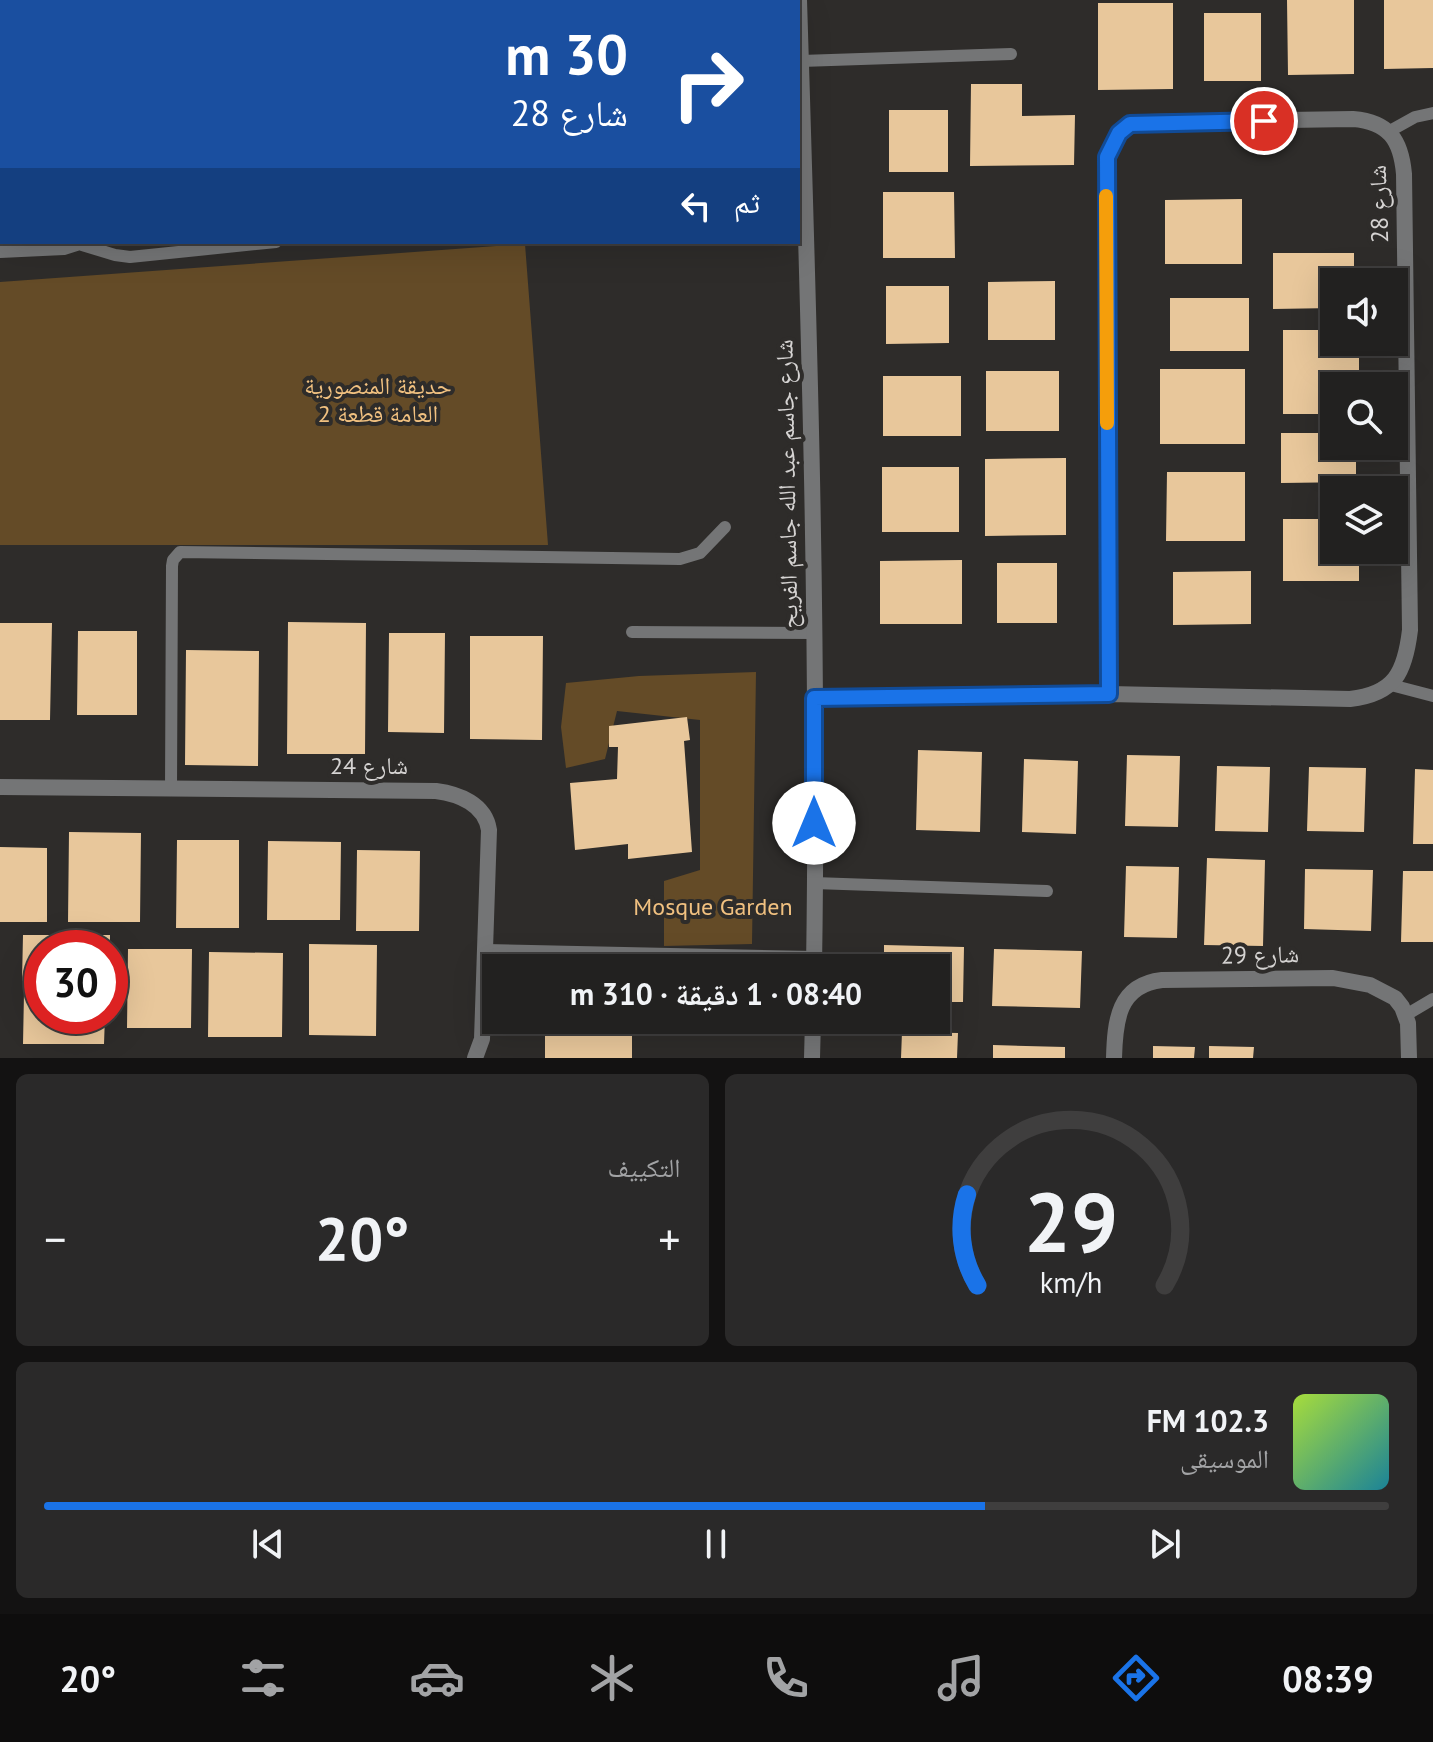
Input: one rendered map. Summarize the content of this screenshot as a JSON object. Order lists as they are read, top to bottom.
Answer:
{
  "streets": {
    "street": [
      "شارع 28",
      "شارع جاسم عبد الله جاسم الفريح",
      "شارع 24",
      "شارع 29"
    ]
  },
  "parks": ["حديقة المنصورية العامة قطعة 2", "Mosque Garden"],
  "page": {
    "turn": ["30 m", "شارع 28"],
    "then": "ثم",
    "limit": "30",
    "trip": "08:40 · 1 دقيقة · 310 m",
    "tile": "التكييف",
    "heat": ["−", "20°", "+"],
    "song": ["102.3 FM", "الموسيقى"],
    "tabs": ["08:39", "20°"],
    "gauge": ["29", "km/h"]
  }
}
